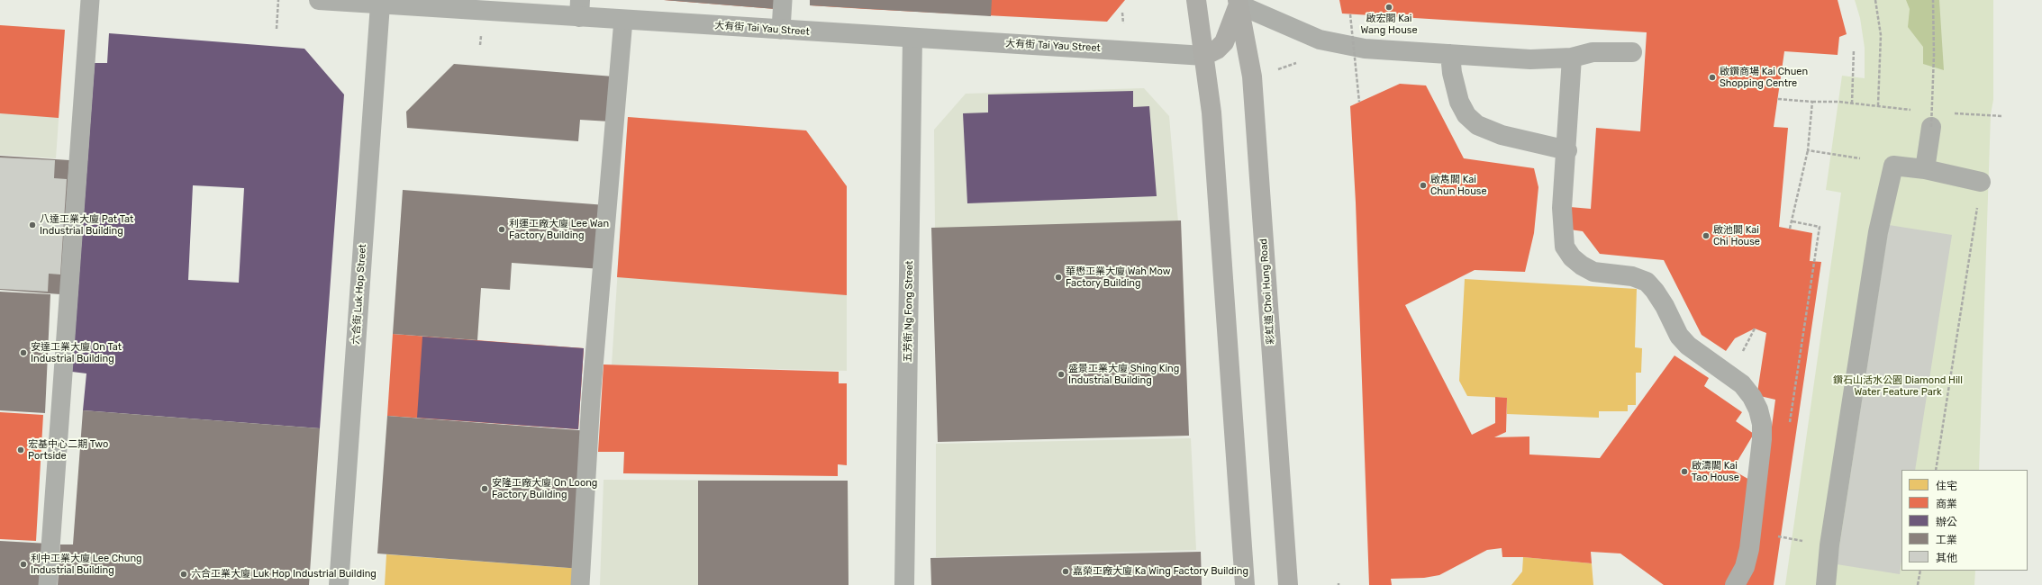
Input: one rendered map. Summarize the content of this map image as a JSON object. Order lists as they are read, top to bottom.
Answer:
{
  "streets": {
    "main road": ["彩虹道 Choi Hung Road"],
    "street": ["大有街 Tai Yau Street", "六合街 Luk Hop Street", "五芳街 Ng Fong Street"]
  },
  "crossings": [
    ["大有街 Tai Yau Street", "六合街 Luk Hop Street"],
    ["大有街 Tai Yau Street", "五芳街 Ng Fong Street"]
  ],
  "parks": ["鑽石山活水公園 Diamond Hill Water Feature Park"],
  "places": [
    "啟宏閣 Kai Wang House",
    "啟鑽商場 Kai Chuen Shopping Centre",
    "啟雋閣 Kai Chun House",
    "八達工業大廈 Pat Tat Industrial Building",
    "利運工廠大廈 Lee Wan Factory Building",
    "啟池閣 Kai Chi House",
    "華懋工業大廈 Wah Mow Factory Building",
    "安達工業大廈 On Tat Industrial Building",
    "盛景工業大廈 Shing King Industrial Building",
    "宏基中心二期 Two Portside",
    "啟濤閣 Kai Tao House",
    "安隆工廠大廈 On Loong Factory Building",
    "利中工業大廈 Lee Chung Industrial Building",
    "嘉榮工廠大廈 Ka Wing Factory Building",
    "六合工業大廈 Luk Hop Industrial Building"
  ],
  "legend": [
    "住宅",
    "商業",
    "辦公",
    "工業",
    "其他"
  ]
}
